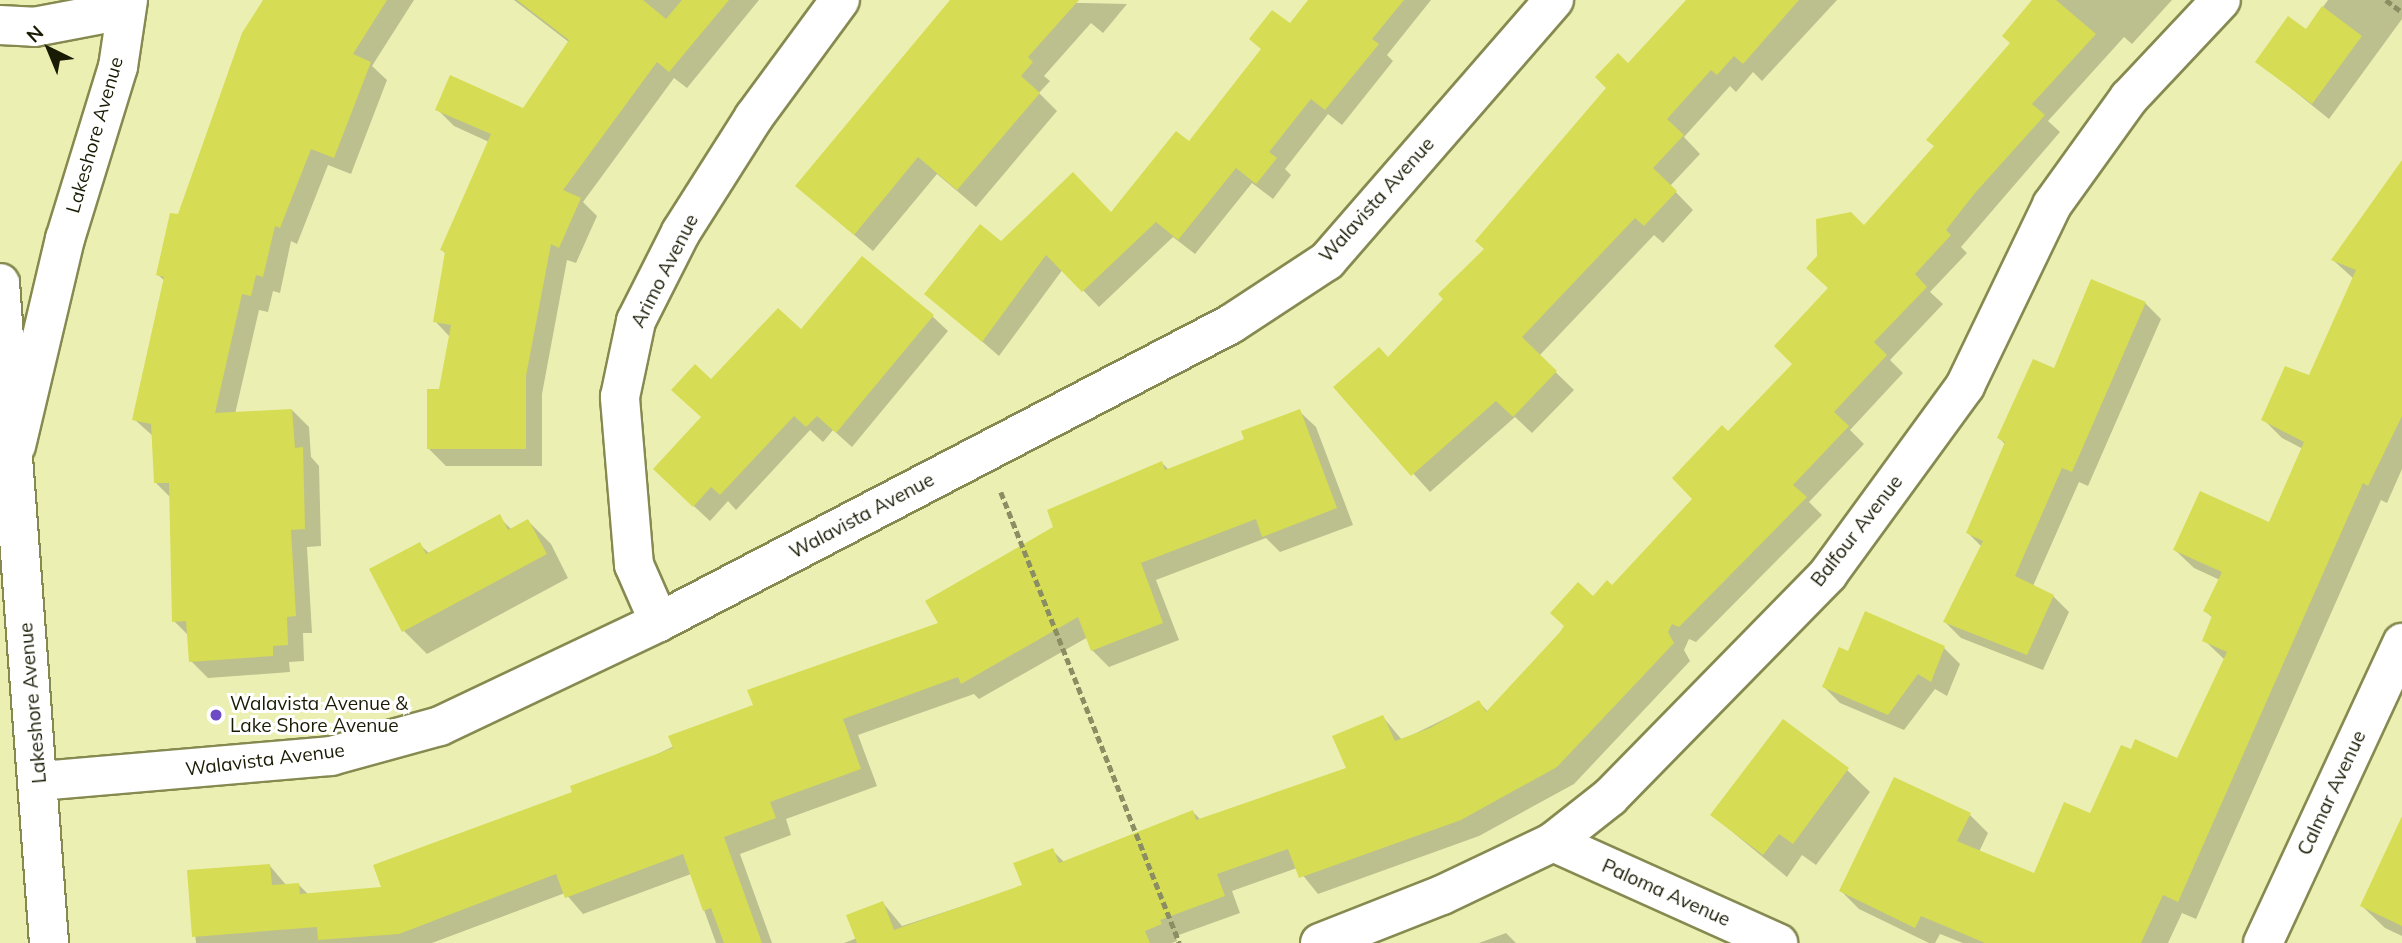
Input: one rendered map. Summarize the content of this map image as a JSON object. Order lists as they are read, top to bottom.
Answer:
{
  "streets": {
    "street": [
      "Lakeshore Avenue",
      "Walavista Avenue",
      "Arimo Avenue",
      "Balfour Avenue",
      "Calmar Avenue",
      "Paloma Avenue"
    ]
  },
  "crossings": [
    ["Lakeshore Avenue", "Walavista Avenue"],
    ["Walavista Avenue", "Arimo Avenue"],
    ["Balfour Avenue", "Paloma Avenue"]
  ],
  "places": ["Walavista Avenue & Lake Shore Avenue"],
  "north": "top left"
}
